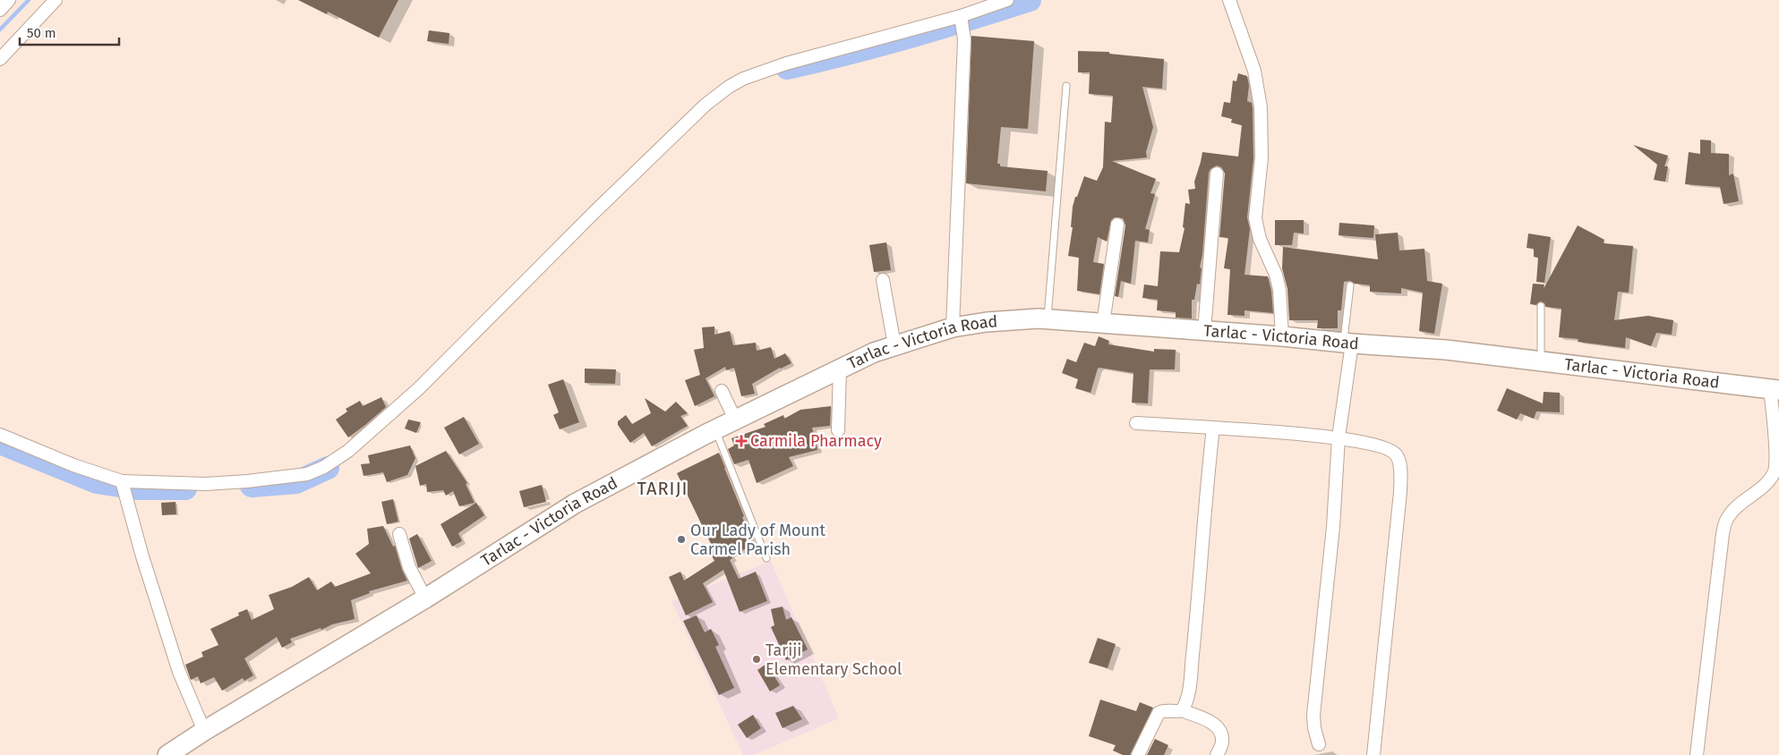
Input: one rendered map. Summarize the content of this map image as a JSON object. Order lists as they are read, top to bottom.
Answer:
{
  "streets": {
    "main road": ["Tarlac - Victoria Road"]
  },
  "districts": ["TARIJI"],
  "places": {
    "health": ["Carmila Pharmacy"],
    "other": ["Our Lady of Mount Carmel Parish", "Tariji Elementary School"]
  },
  "scale_bar": "50 m"
}
